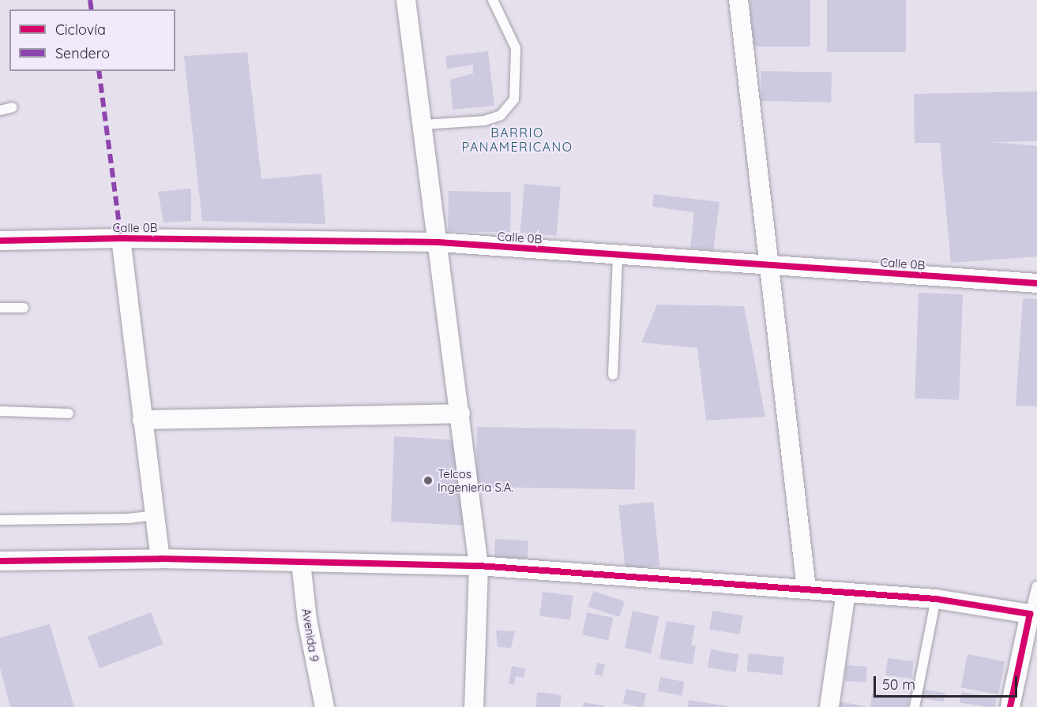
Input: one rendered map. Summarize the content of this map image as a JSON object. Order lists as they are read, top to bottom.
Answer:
{
  "streets": {
    "street": ["Calle 0B", "Avenida 9"]
  },
  "districts": ["BARRIO PANAMERICANO"],
  "places": ["Telcos Ingenieria S.A."],
  "legend": ["Ciclovía", "Sendero"],
  "scale_bar": "50 m"
}
